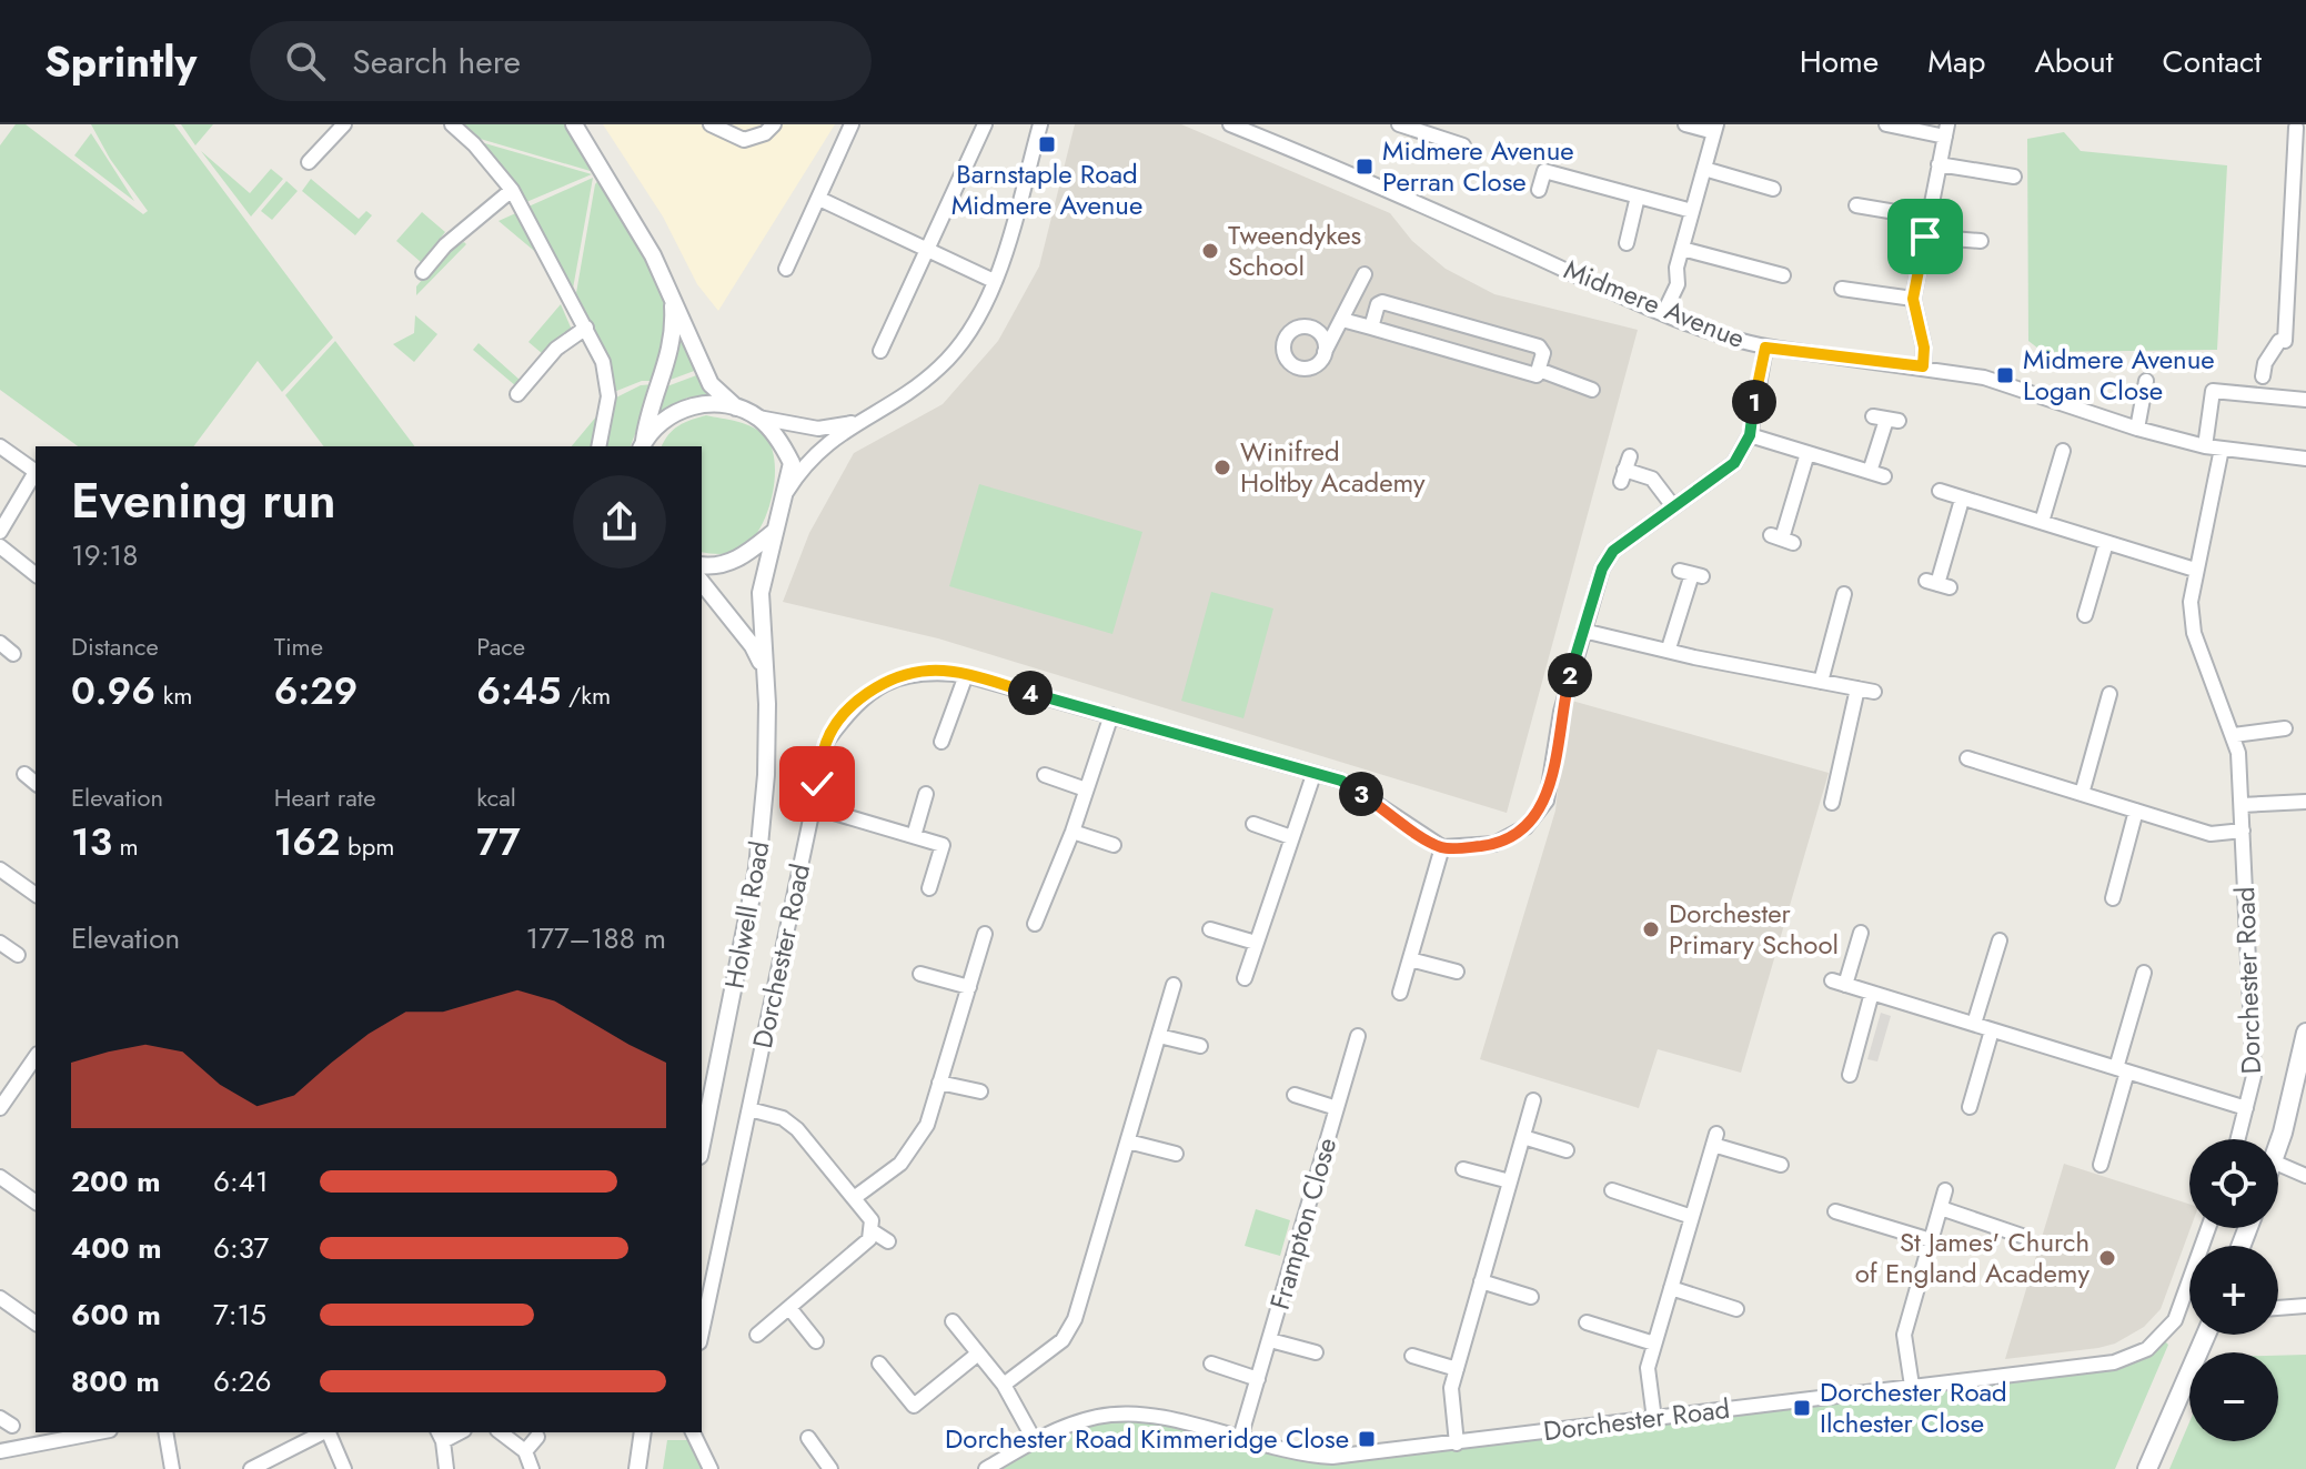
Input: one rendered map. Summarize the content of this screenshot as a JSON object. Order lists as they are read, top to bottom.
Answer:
{
  "streets": {
    "street": [
      "Midmere Avenue",
      "Holwell Road",
      "Dorchester Road",
      "Frampton Close"
    ]
  },
  "crossings": [
    ["Midmere Avenue", "Dorchester Road"],
    ["Dorchester Road", "Frampton Close"]
  ],
  "places": {
    "transit": [
      "Barnstaple Road Midmere Avenue",
      "Midmere Avenue Perran Close",
      "Midmere Avenue Logan Close",
      "Dorchester Road Ilchester Close",
      "Dorchester Road Kimmeridge Close"
    ],
    "other": [
      "Tweendykes School",
      "Winifred Holtby Academy",
      "Dorchester Primary School",
      "St James' Church of England Academy"
    ]
  },
  "page": {
    "header": "Sprintly",
    "search": "Search here",
    "nav": [
      "Home",
      "Map",
      "About",
      "Contact"
    ],
    "pins": [
      "1",
      "2",
      "4",
      "3"
    ],
    "heading": ["Evening run", "19:18"],
    "stats": [
      ["Distance", "0.96 km"],
      ["Time", "6:29"],
      ["Pace", "6:45 /km"],
      ["Elevation", "13 m"],
      ["Heart rate", "162 bpm"],
      ["kcal", "77"]
    ],
    "chart": ["Elevation", "177–188 m"],
    "map_buttons": ["+", "−"],
    "list": [
      {
        "name": "200 m",
        "note": "6:41"
      },
      {
        "name": "400 m",
        "note": "6:37"
      },
      {
        "name": "600 m",
        "note": "7:15"
      },
      {
        "name": "800 m",
        "note": "6:26"
      }
    ]
  }
}
